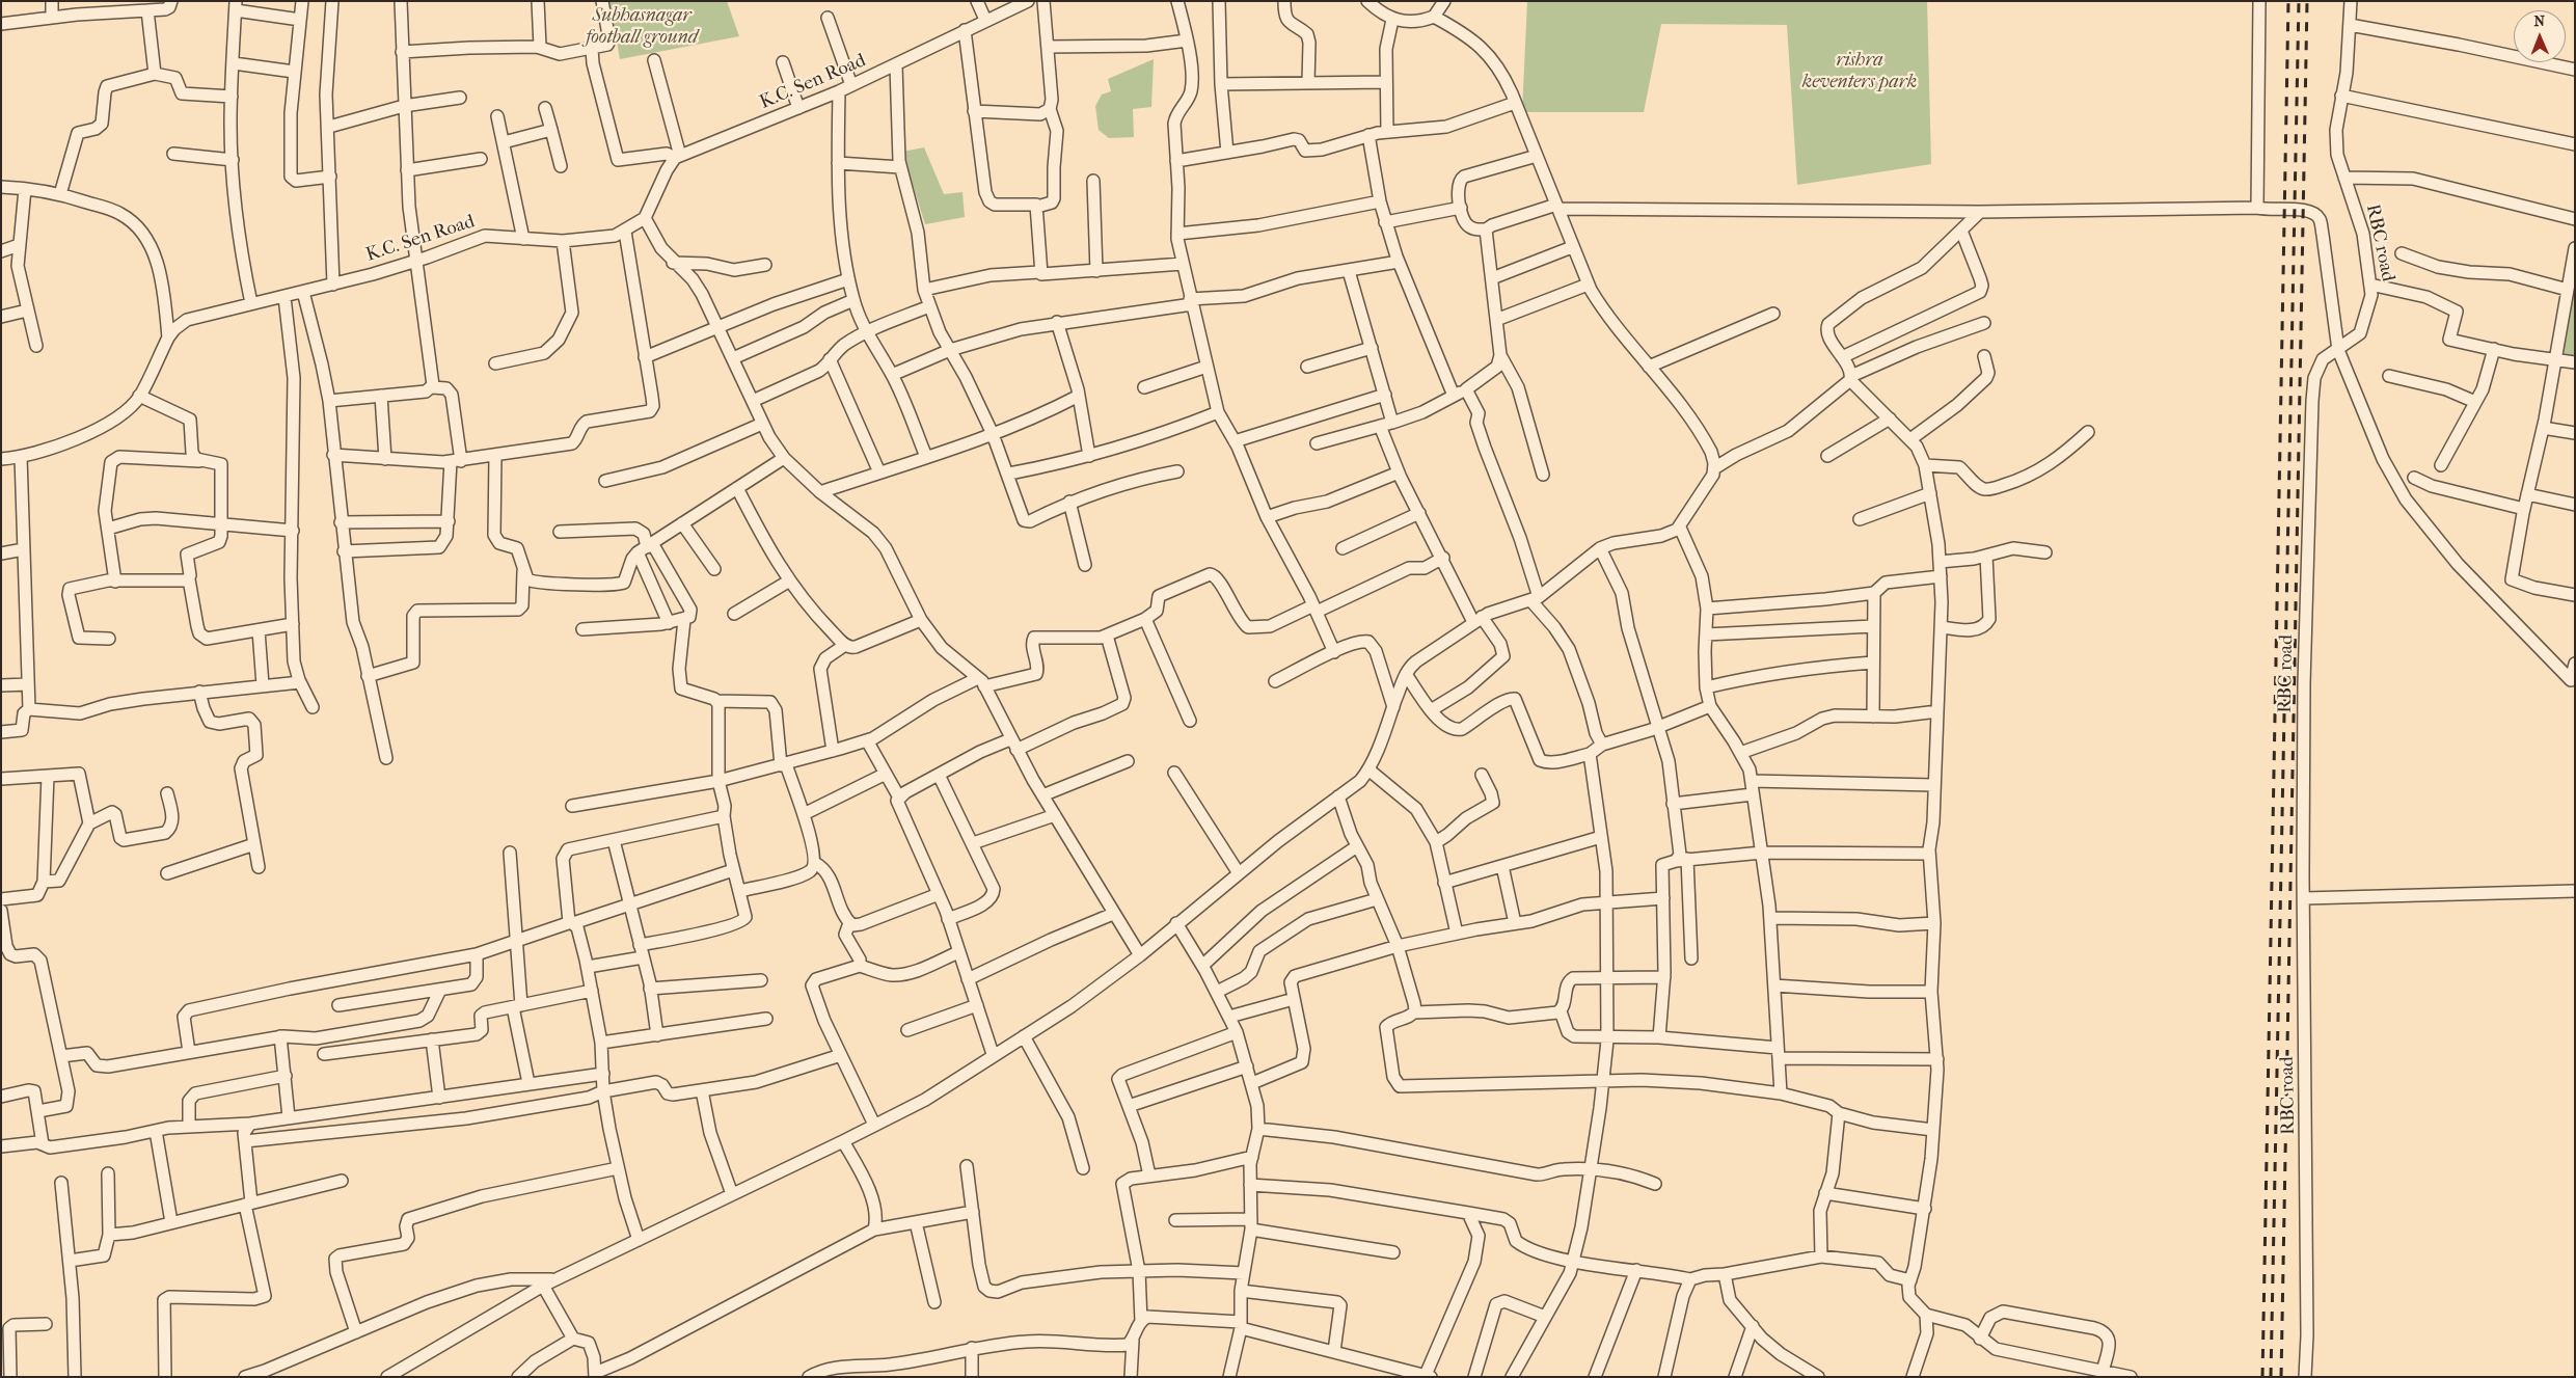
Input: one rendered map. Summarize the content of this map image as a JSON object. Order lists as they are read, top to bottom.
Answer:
{
  "streets": {
    "street": ["K.C. Sen Road", "RBC road"]
  },
  "parks": ["Subhasnagar football ground", "rishra keventers park"],
  "north": "top"
}
